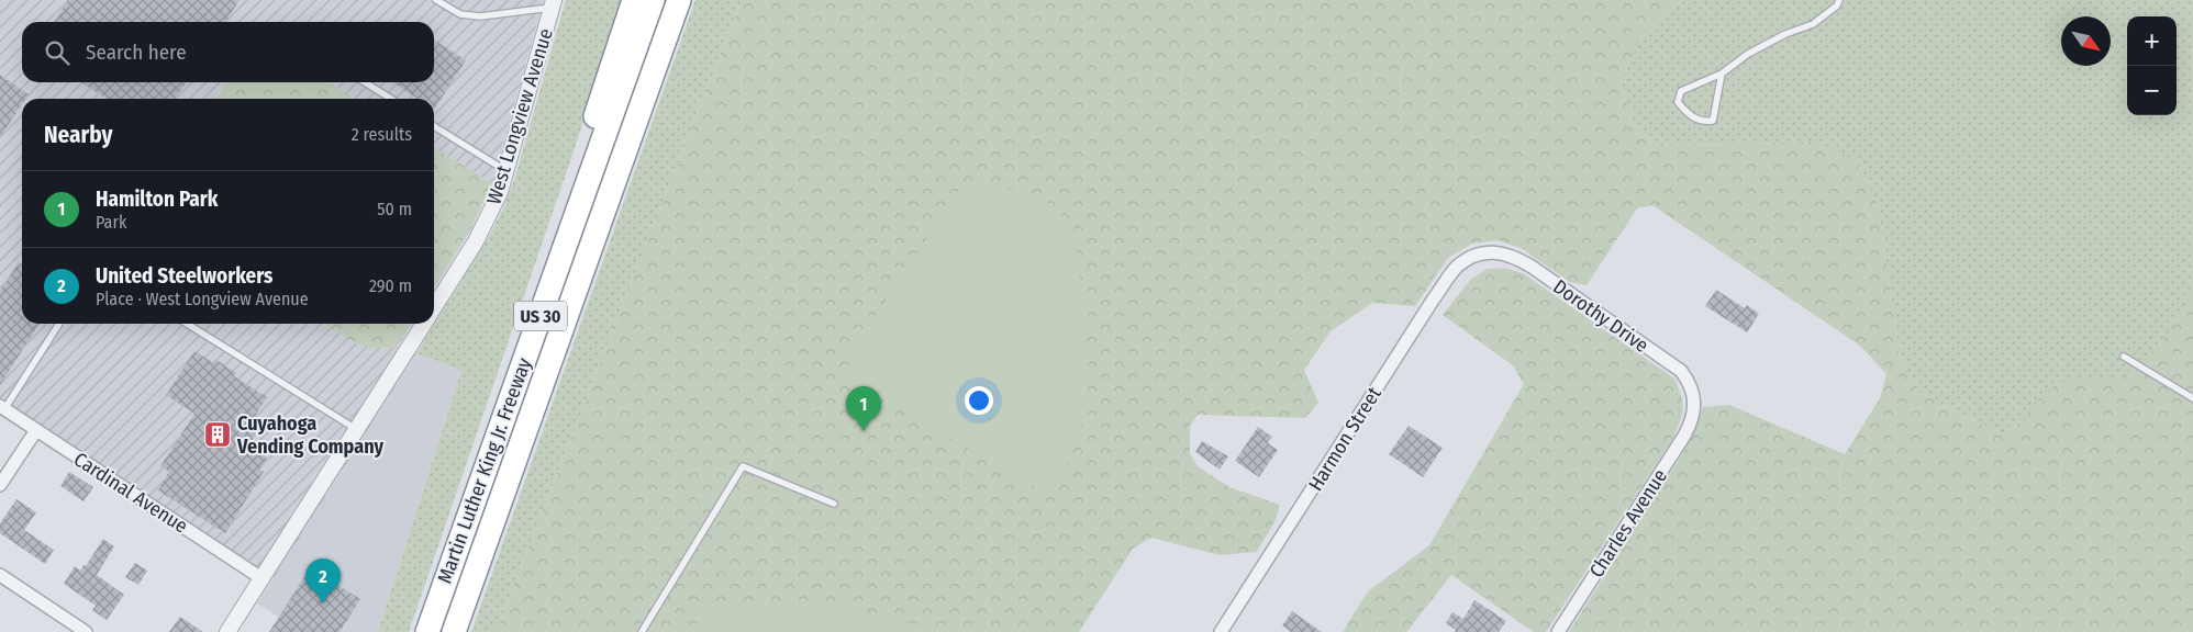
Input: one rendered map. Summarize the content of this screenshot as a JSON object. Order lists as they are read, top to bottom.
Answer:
{
  "streets": {
    "highway": ["US 30", "Martin Luther King Jr. Freeway"],
    "street": [
      "West Longview Avenue",
      "Dorothy Drive",
      "Harmon Street",
      "Cardinal Avenue",
      "Charles Avenue"
    ]
  },
  "crossings": [
    ["West Longview Avenue", "Cardinal Avenue"],
    ["Dorothy Drive", "Harmon Street"],
    ["Dorothy Drive", "Charles Avenue"]
  ],
  "places": {
    "building": ["Cuyahoga Vending Company"]
  },
  "north": "bottom right",
  "page": {
    "map_buttons": ["+", "−"],
    "search": "Search here",
    "heading": ["Nearby", "2 results"],
    "list": [
      {
        "mark": "1",
        "name": "Hamilton Park",
        "note": "Park",
        "value": "50 m"
      },
      {
        "mark": "2",
        "name": "United Steelworkers",
        "note": "Place · West Longview Avenue",
        "value": "290 m"
      }
    ],
    "pins": ["1", "2"]
  }
}
